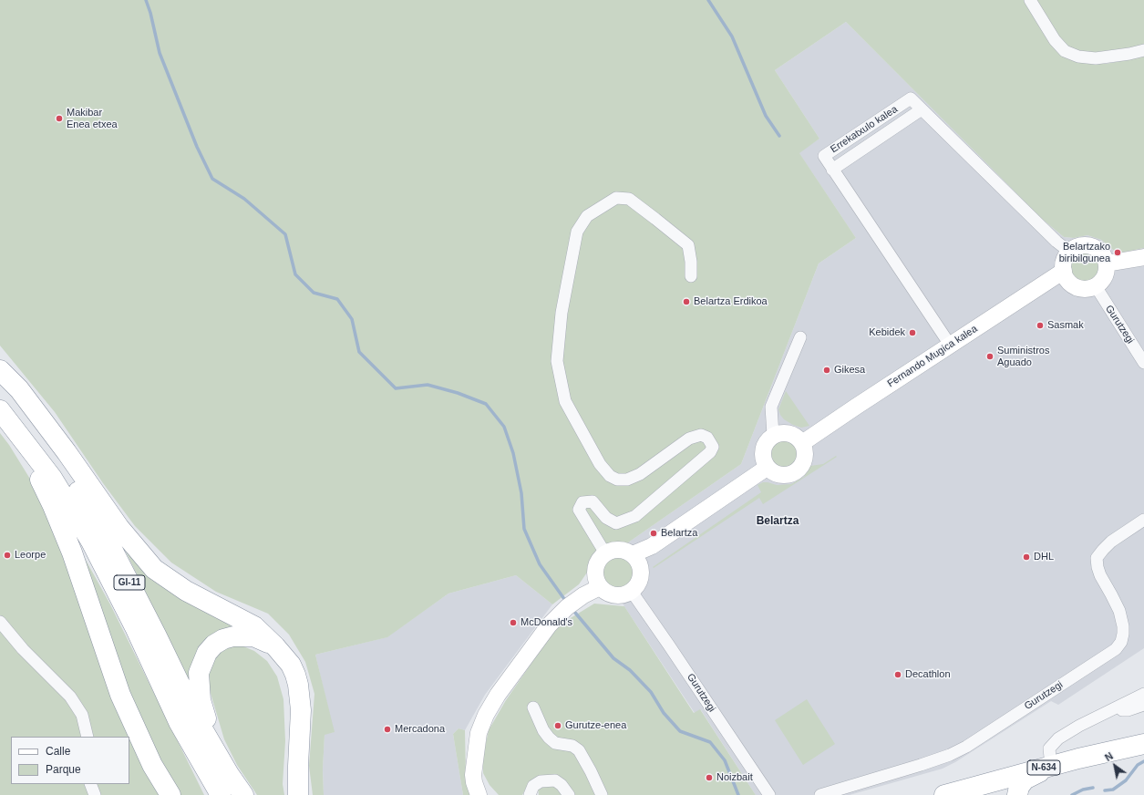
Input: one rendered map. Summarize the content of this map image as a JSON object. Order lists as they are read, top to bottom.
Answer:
{
  "streets": {
    "highway": ["GI-11", "N-634"],
    "street": ["Errekatxulo kalea", "Gurutzegi", "Fernando Mugica kalea"]
  },
  "crossings": [
    ["Errekatxulo kalea", "Gurutzegi"],
    ["Errekatxulo kalea", "Fernando Mugica kalea"],
    ["Gurutzegi", "Fernando Mugica kalea"]
  ],
  "districts": ["Belartza"],
  "places": [
    "Makibar Enea etxea",
    "Belartzako biribilgunea",
    "Belartza Erdikoa",
    "Sasmak",
    "Kebidek",
    "Suministros Aguado",
    "Gikesa",
    "Belartza",
    "Leorpe",
    "DHL",
    "McDonald's",
    "Decathlon",
    "Gurutze-enea",
    "Mercadona",
    "Noizbait"
  ],
  "legend": ["Calle", "Parque"],
  "north": "top left"
}
